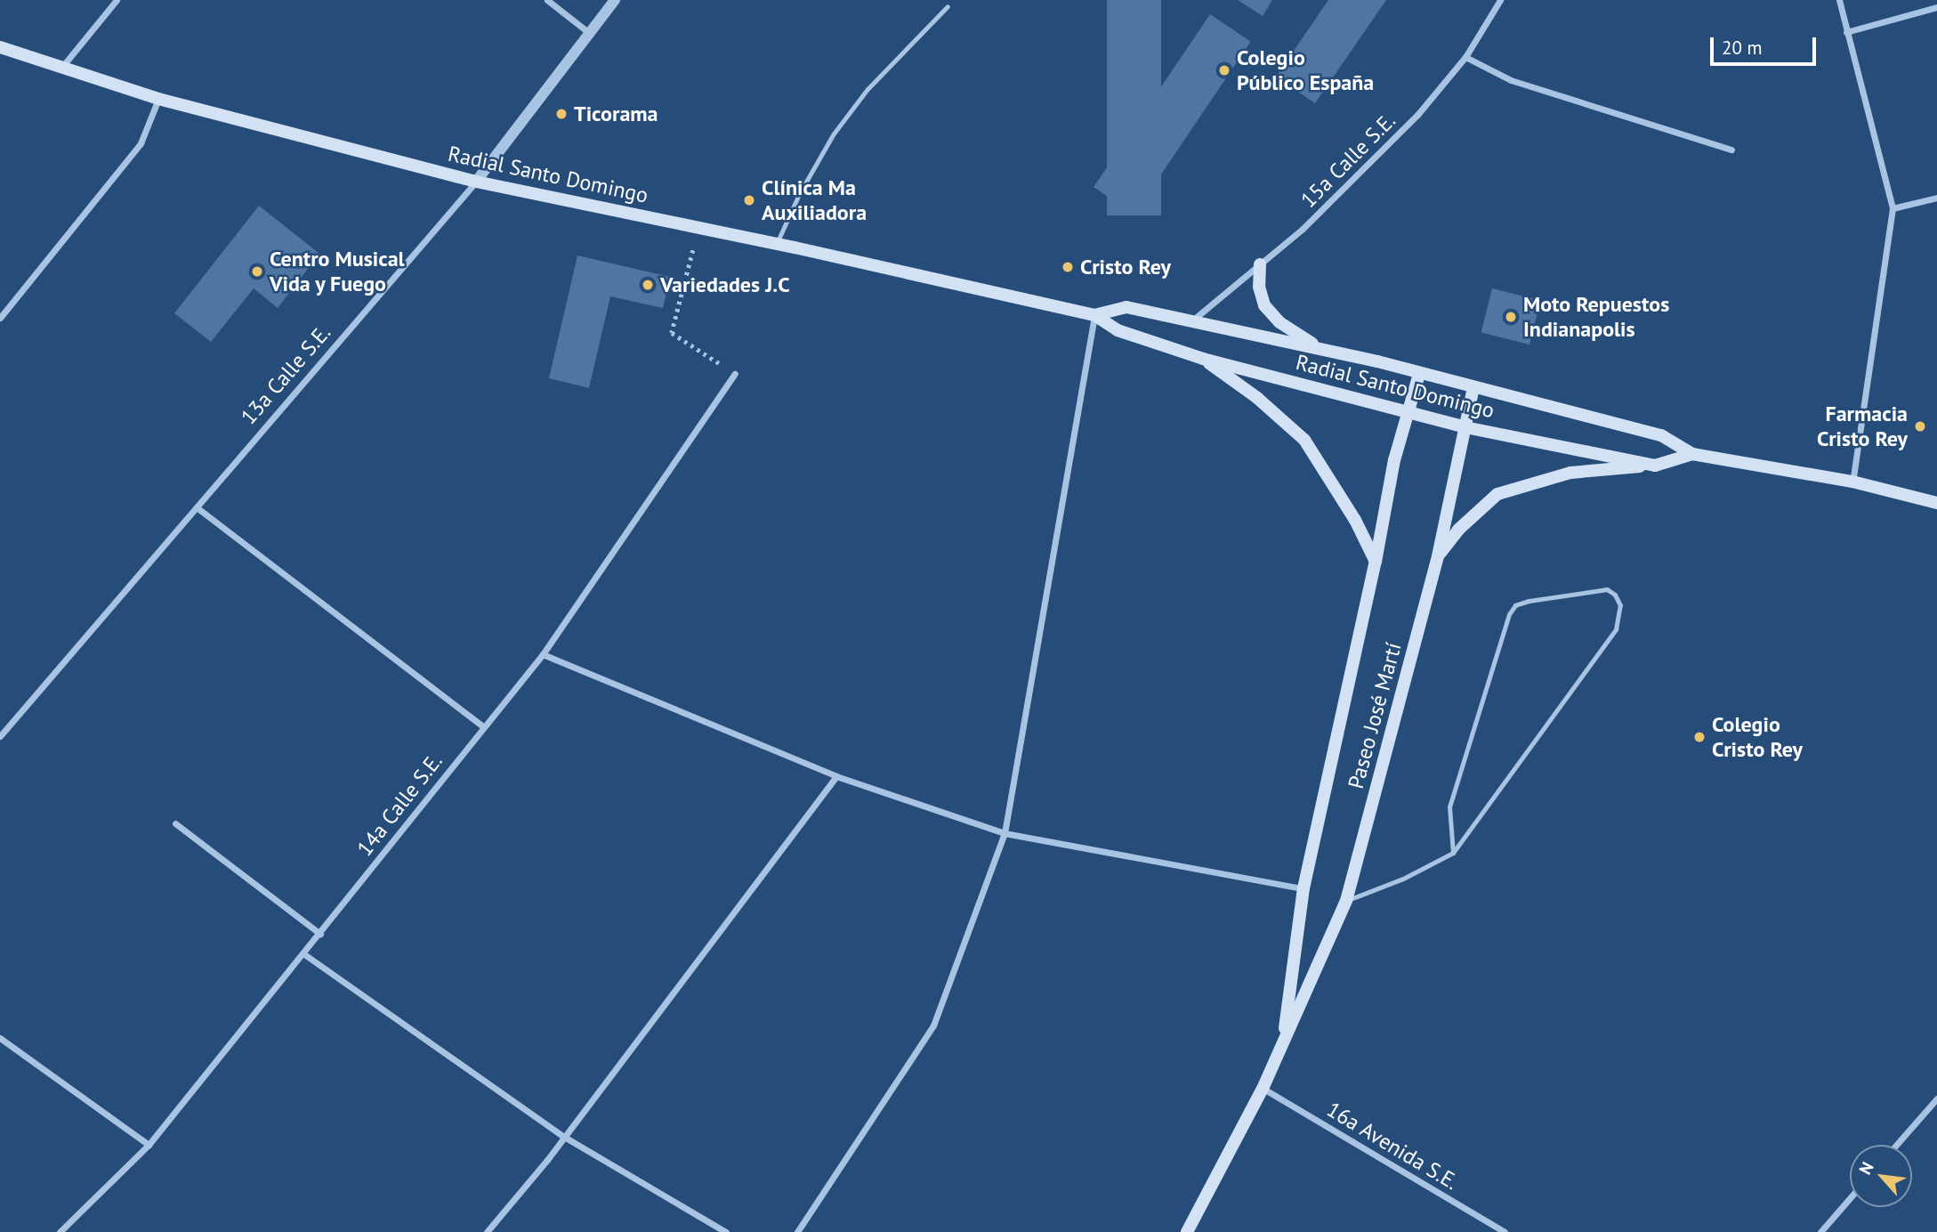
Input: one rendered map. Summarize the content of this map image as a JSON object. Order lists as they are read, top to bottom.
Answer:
{
  "streets": {
    "main road": ["Radial Santo Domingo", "Paseo José Martí"],
    "street": [
      "15a Calle S.E.",
      "13a Calle S.E.",
      "14a Calle S.E.",
      "16a Avenida S.E."
    ]
  },
  "crossings": [
    ["15a Calle S.E.", "Radial Santo Domingo"],
    ["Radial Santo Domingo", "13a Calle S.E."],
    ["Radial Santo Domingo", "Paseo José Martí"],
    ["Paseo José Martí", "16a Avenida S.E."]
  ],
  "places": [
    "Colegio Público España",
    "Ticorama",
    "Clínica Ma Auxiliadora",
    "Cristo Rey",
    "Centro Musical Vida y Fuego",
    "Variedades J.C",
    "Moto Repuestos Indianapolis",
    "Farmacia Cristo Rey",
    "Colegio Cristo Rey"
  ],
  "scale_bar": "20 m",
  "north": "top left"
}
